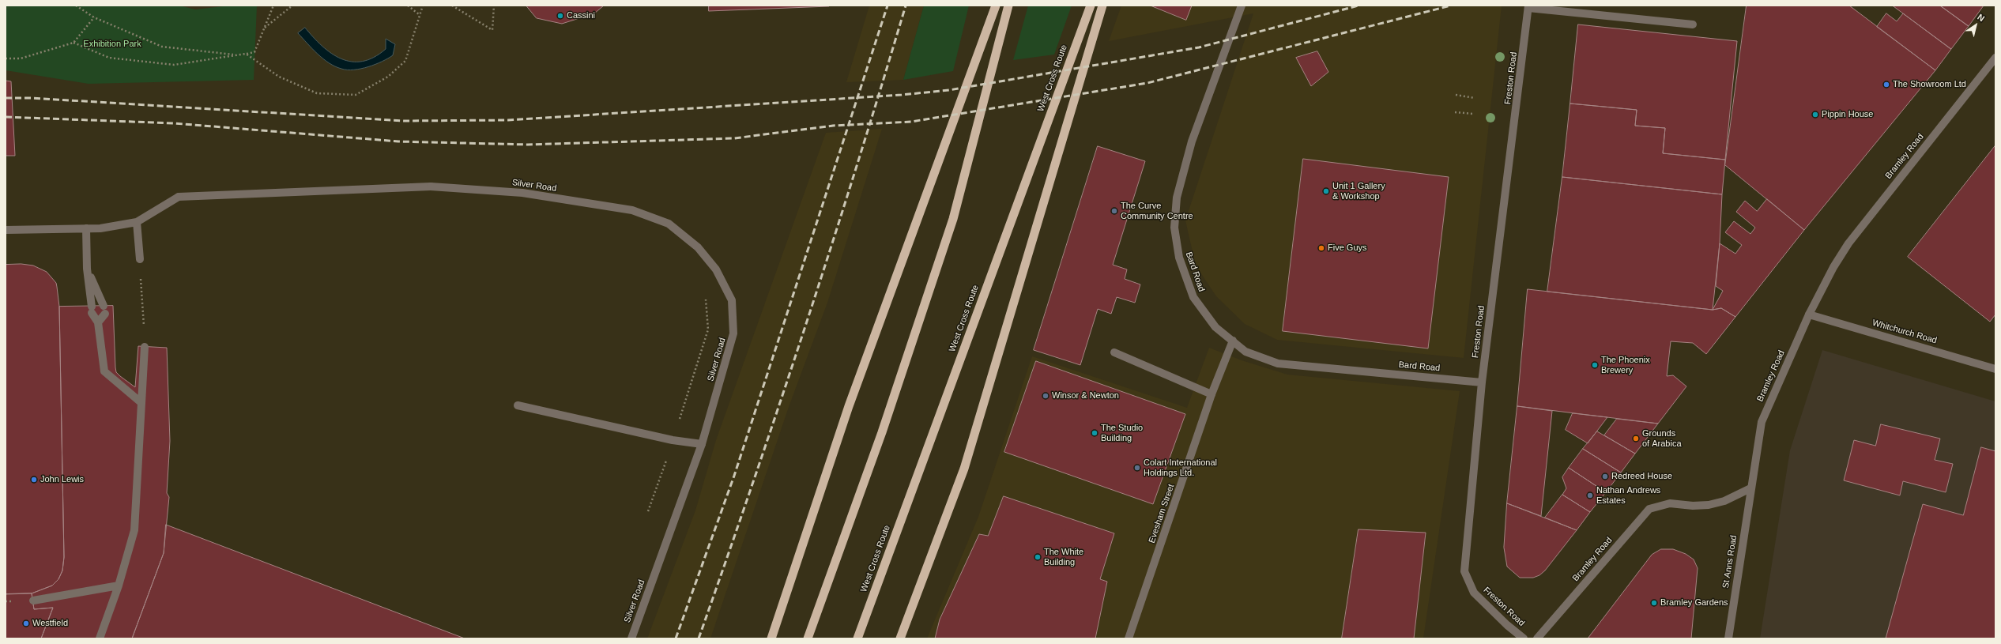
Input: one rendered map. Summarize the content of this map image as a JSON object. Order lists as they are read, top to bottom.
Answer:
{
  "streets": {
    "highway": ["West Cross Route"],
    "street": [
      "Freston Road",
      "Bramley Road",
      "Silver Road",
      "Bard Road",
      "Whitchurch Road",
      "Evesham Street",
      "St Anns Road"
    ]
  },
  "crossings": [
    ["Freston Road", "Bard Road"],
    ["Bramley Road", "Whitchurch Road"],
    ["Bramley Road", "St Anns Road"],
    ["Bard Road", "Evesham Street"]
  ],
  "parks": ["Exhibition Park"],
  "places": [
    "Cassini",
    "The Showroom Ltd",
    "Pippin House",
    "Unit 1 Gallery & Workshop",
    "The Curve Community Centre",
    "Five Guys",
    "The Phoenix Brewery",
    "Winsor & Newton",
    "The Studio Building",
    "Grounds of Arabica",
    "Colart International Holdings Ltd.",
    "Redreed House",
    "John Lewis",
    "Nathan Andrews Estates",
    "The White Building",
    "Bramley Gardens",
    "Westfield"
  ],
  "north": "top right"
}
